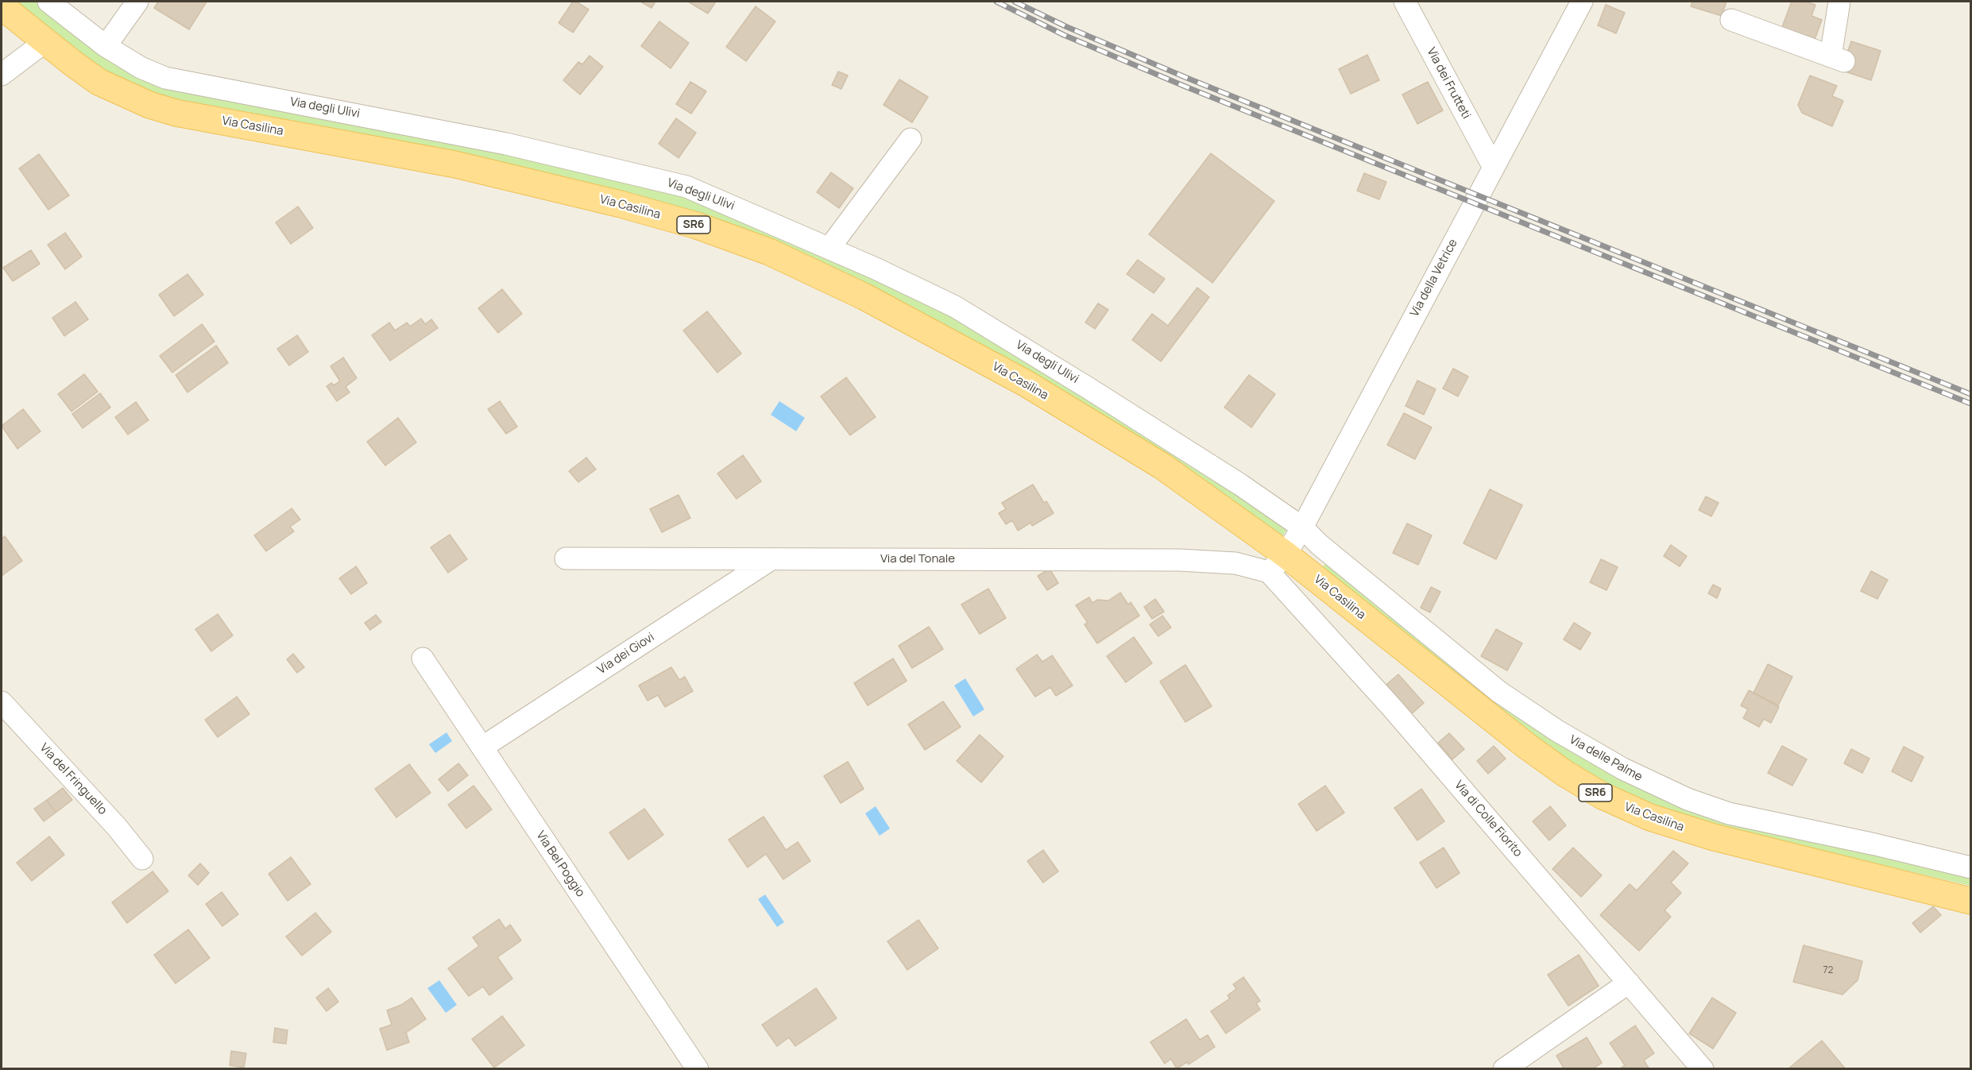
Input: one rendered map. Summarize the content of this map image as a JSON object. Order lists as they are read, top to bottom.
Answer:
{
  "streets": {
    "main road": ["Via Casilina", "SR6"],
    "street": [
      "Via dei Frutteti",
      "Via degli Ulivi",
      "Via della Vetrice",
      "Via del Tonale",
      "Via dei Giovi",
      "Via delle Palme",
      "Via del Fringuello",
      "Via di Colle Fiorito",
      "Via Bel Poggio"
    ]
  },
  "crossings": [
    ["Via dei Frutteti", "Via della Vetrice"],
    ["Via degli Ulivi", "Via della Vetrice"],
    ["Via degli Ulivi", "Via delle Palme"],
    ["Via Casilina", "Via della Vetrice"],
    ["Via Casilina", "Via del Tonale"],
    ["Via Casilina", "Via di Colle Fiorito"],
    ["Via della Vetrice", "Via del Tonale"],
    ["Via della Vetrice", "Via delle Palme"],
    ["Via della Vetrice", "Via di Colle Fiorito"],
    ["Via del Tonale", "Via dei Giovi"],
    ["Via del Tonale", "Via di Colle Fiorito"],
    ["Via dei Giovi", "Via Bel Poggio"]
  ],
  "house_numbers": ["72"]
}
